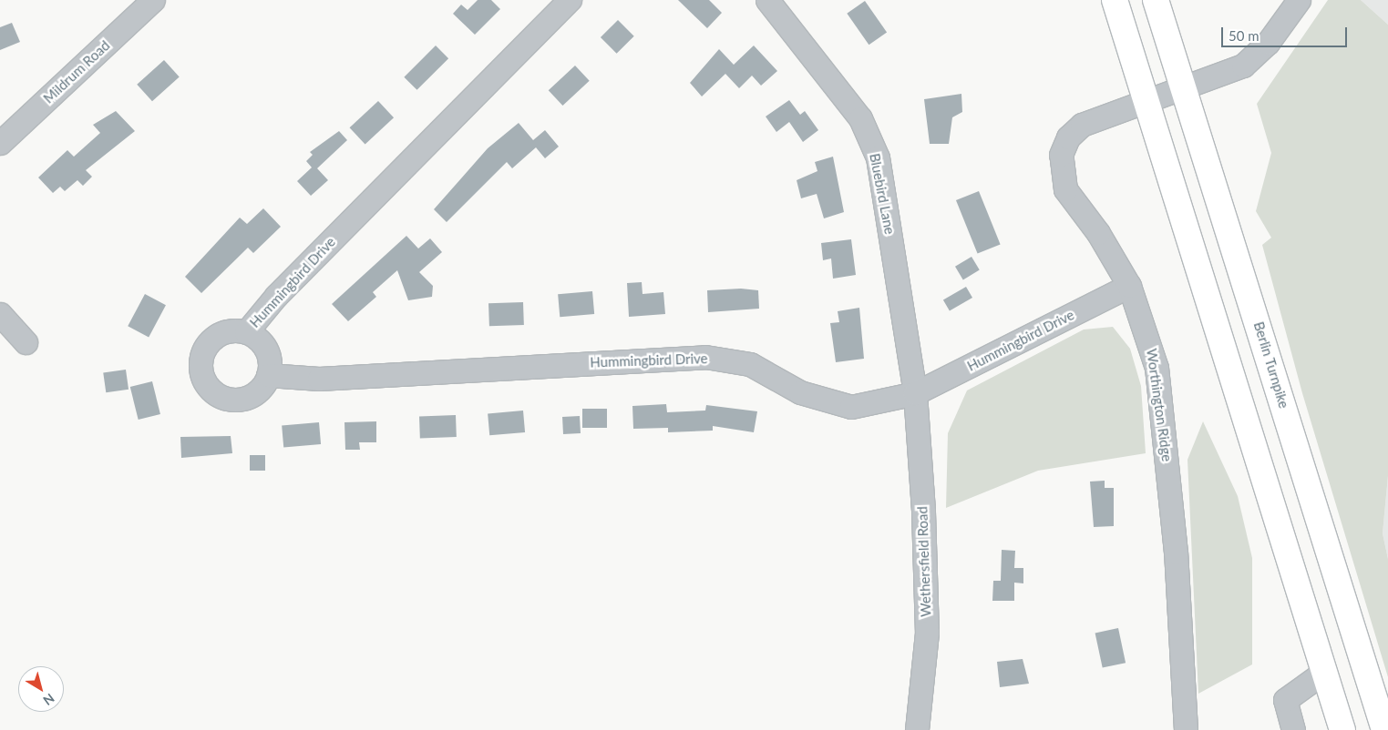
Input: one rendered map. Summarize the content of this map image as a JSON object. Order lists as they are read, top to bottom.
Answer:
{
  "streets": {
    "highway": ["Berlin Turnpike"],
    "street": [
      "Mildrum Road",
      "Bluebird Lane",
      "Hummingbird Drive",
      "Worthington Ridge",
      "Wethersfield Road"
    ]
  },
  "crossings": [
    ["Bluebird Lane", "Hummingbird Drive"],
    ["Bluebird Lane", "Wethersfield Road"],
    ["Hummingbird Drive", "Worthington Ridge"],
    ["Hummingbird Drive", "Wethersfield Road"],
    ["Berlin Turnpike", "Worthington Ridge"]
  ],
  "scale_bar": "50 m",
  "north": "bottom right"
}
